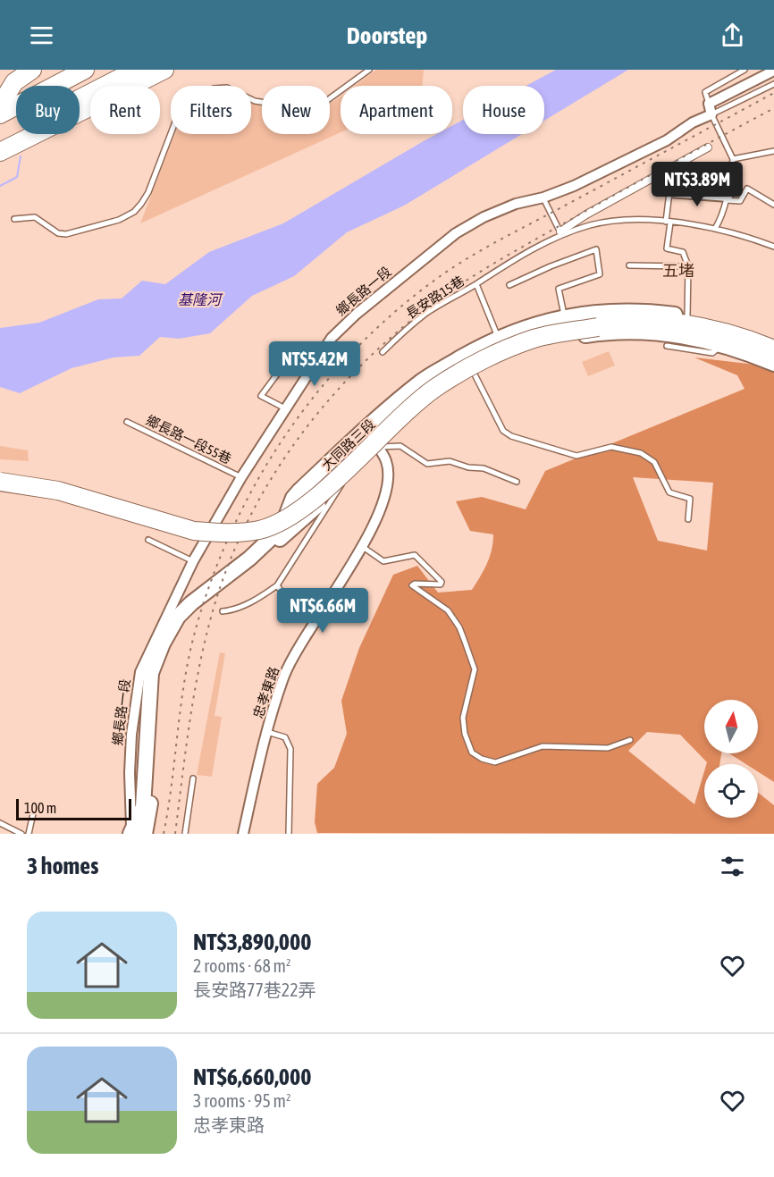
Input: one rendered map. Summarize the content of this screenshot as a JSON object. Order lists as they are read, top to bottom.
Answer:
{
  "streets": {
    "main road": ["大同路三段"],
    "street": ["鄉長路一段", "忠孝東路"],
    "lane": ["長安路15巷", "鄉長路一段55巷"]
  },
  "crossings": [
    ["鄉長路一段", "鄉長路一段55巷"],
    ["鄉長路一段", "大同路三段"],
    ["大同路三段", "忠孝東路"]
  ],
  "districts": ["五堵"],
  "water": ["基隆河"],
  "scale_bar": "100 m",
  "north": "top",
  "page": {
    "header": "Doorstep",
    "chip": [
      "Buy",
      "Rent",
      "Filters",
      "New",
      "Apartment",
      "House"
    ],
    "price": ["NT$3.89M", "NT$5.42M", "NT$6.66M"],
    "scale": "100 m",
    "heading": "3 homes",
    "list": [
      {
        "name": "NT$3,890,000",
        "note": "2 rooms · 68 m² · 長安路77巷22弄"
      },
      {
        "name": "NT$6,660,000",
        "note": "3 rooms · 95 m² · 忠孝東路"
      }
    ]
  }
}
